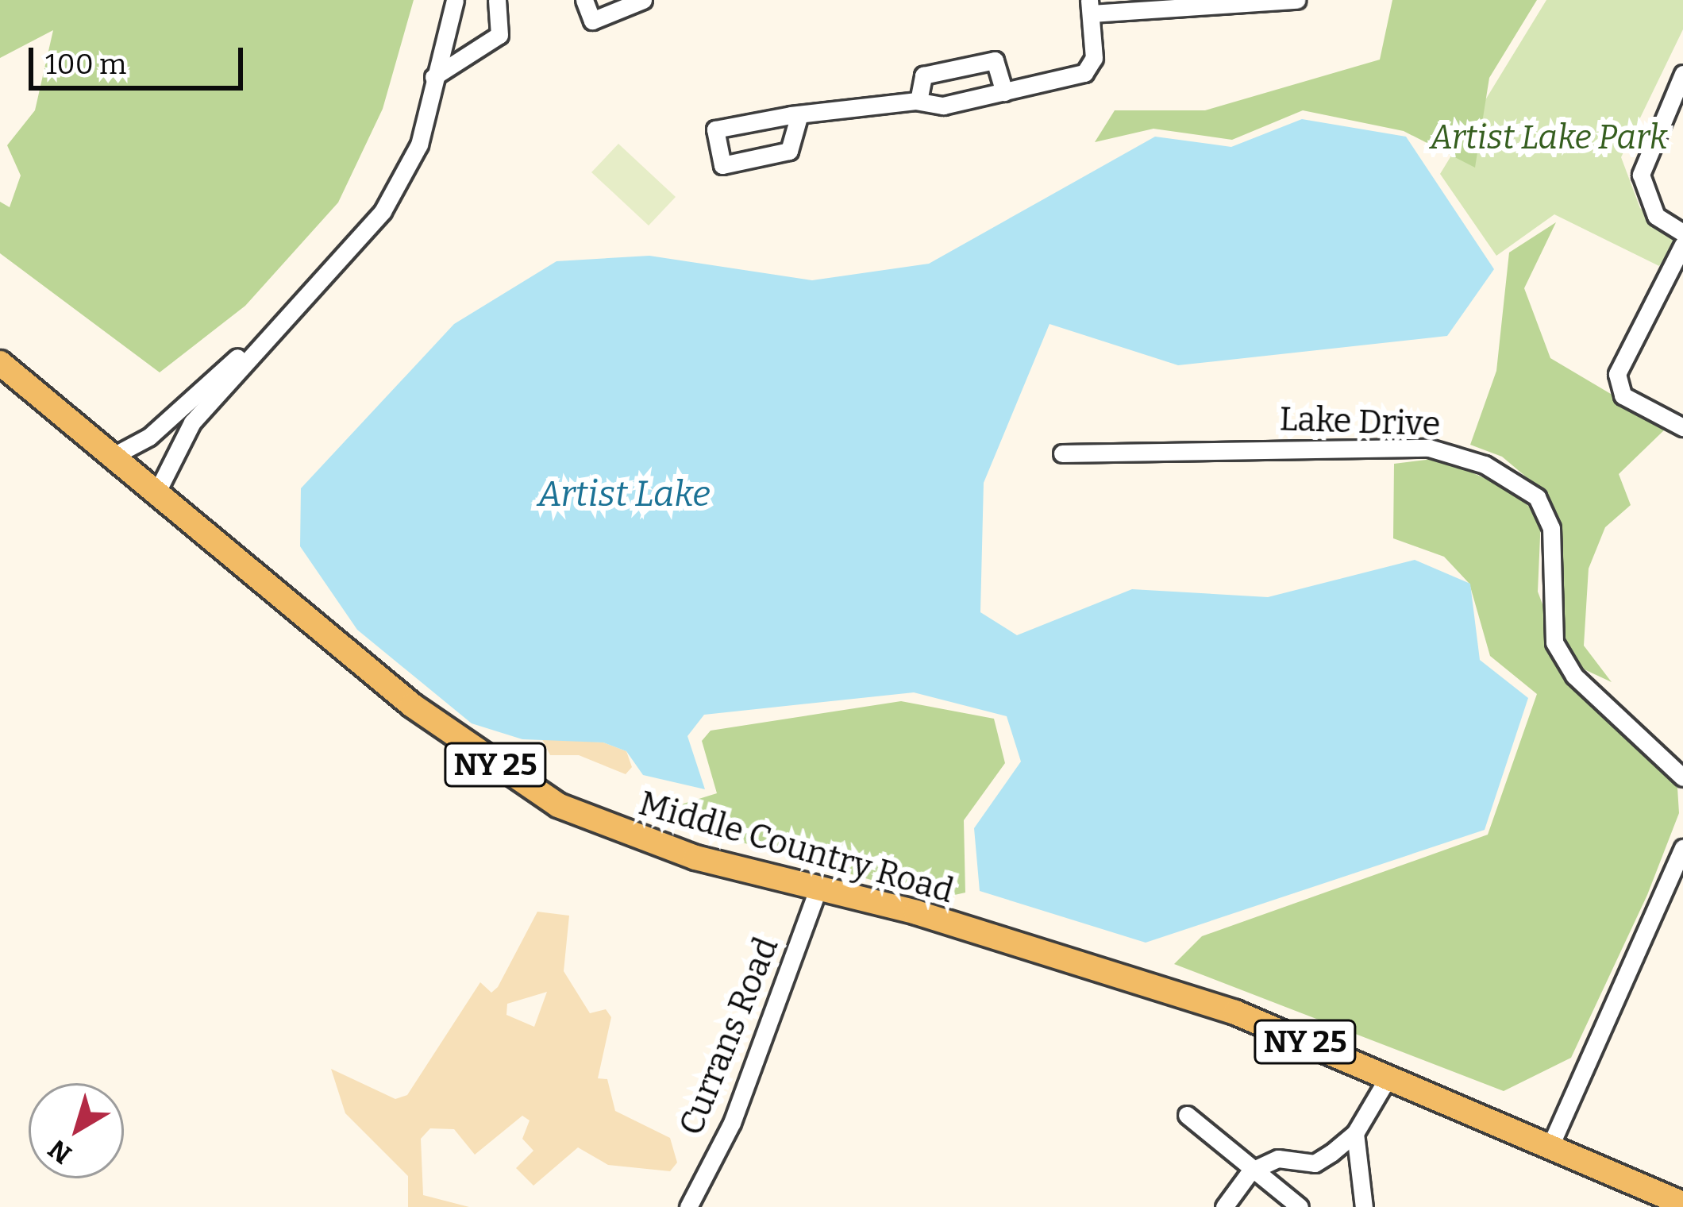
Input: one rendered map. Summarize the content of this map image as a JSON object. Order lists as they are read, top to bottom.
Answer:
{
  "streets": {
    "main road": ["NY 25", "Middle Country Road"],
    "street": ["Lake Drive", "Currans Road"]
  },
  "crossings": [
    ["Middle Country Road", "Currans Road"]
  ],
  "water": ["Artist Lake"],
  "parks": ["Artist Lake Park"],
  "scale_bar": "100 m",
  "north": "bottom left"
}
